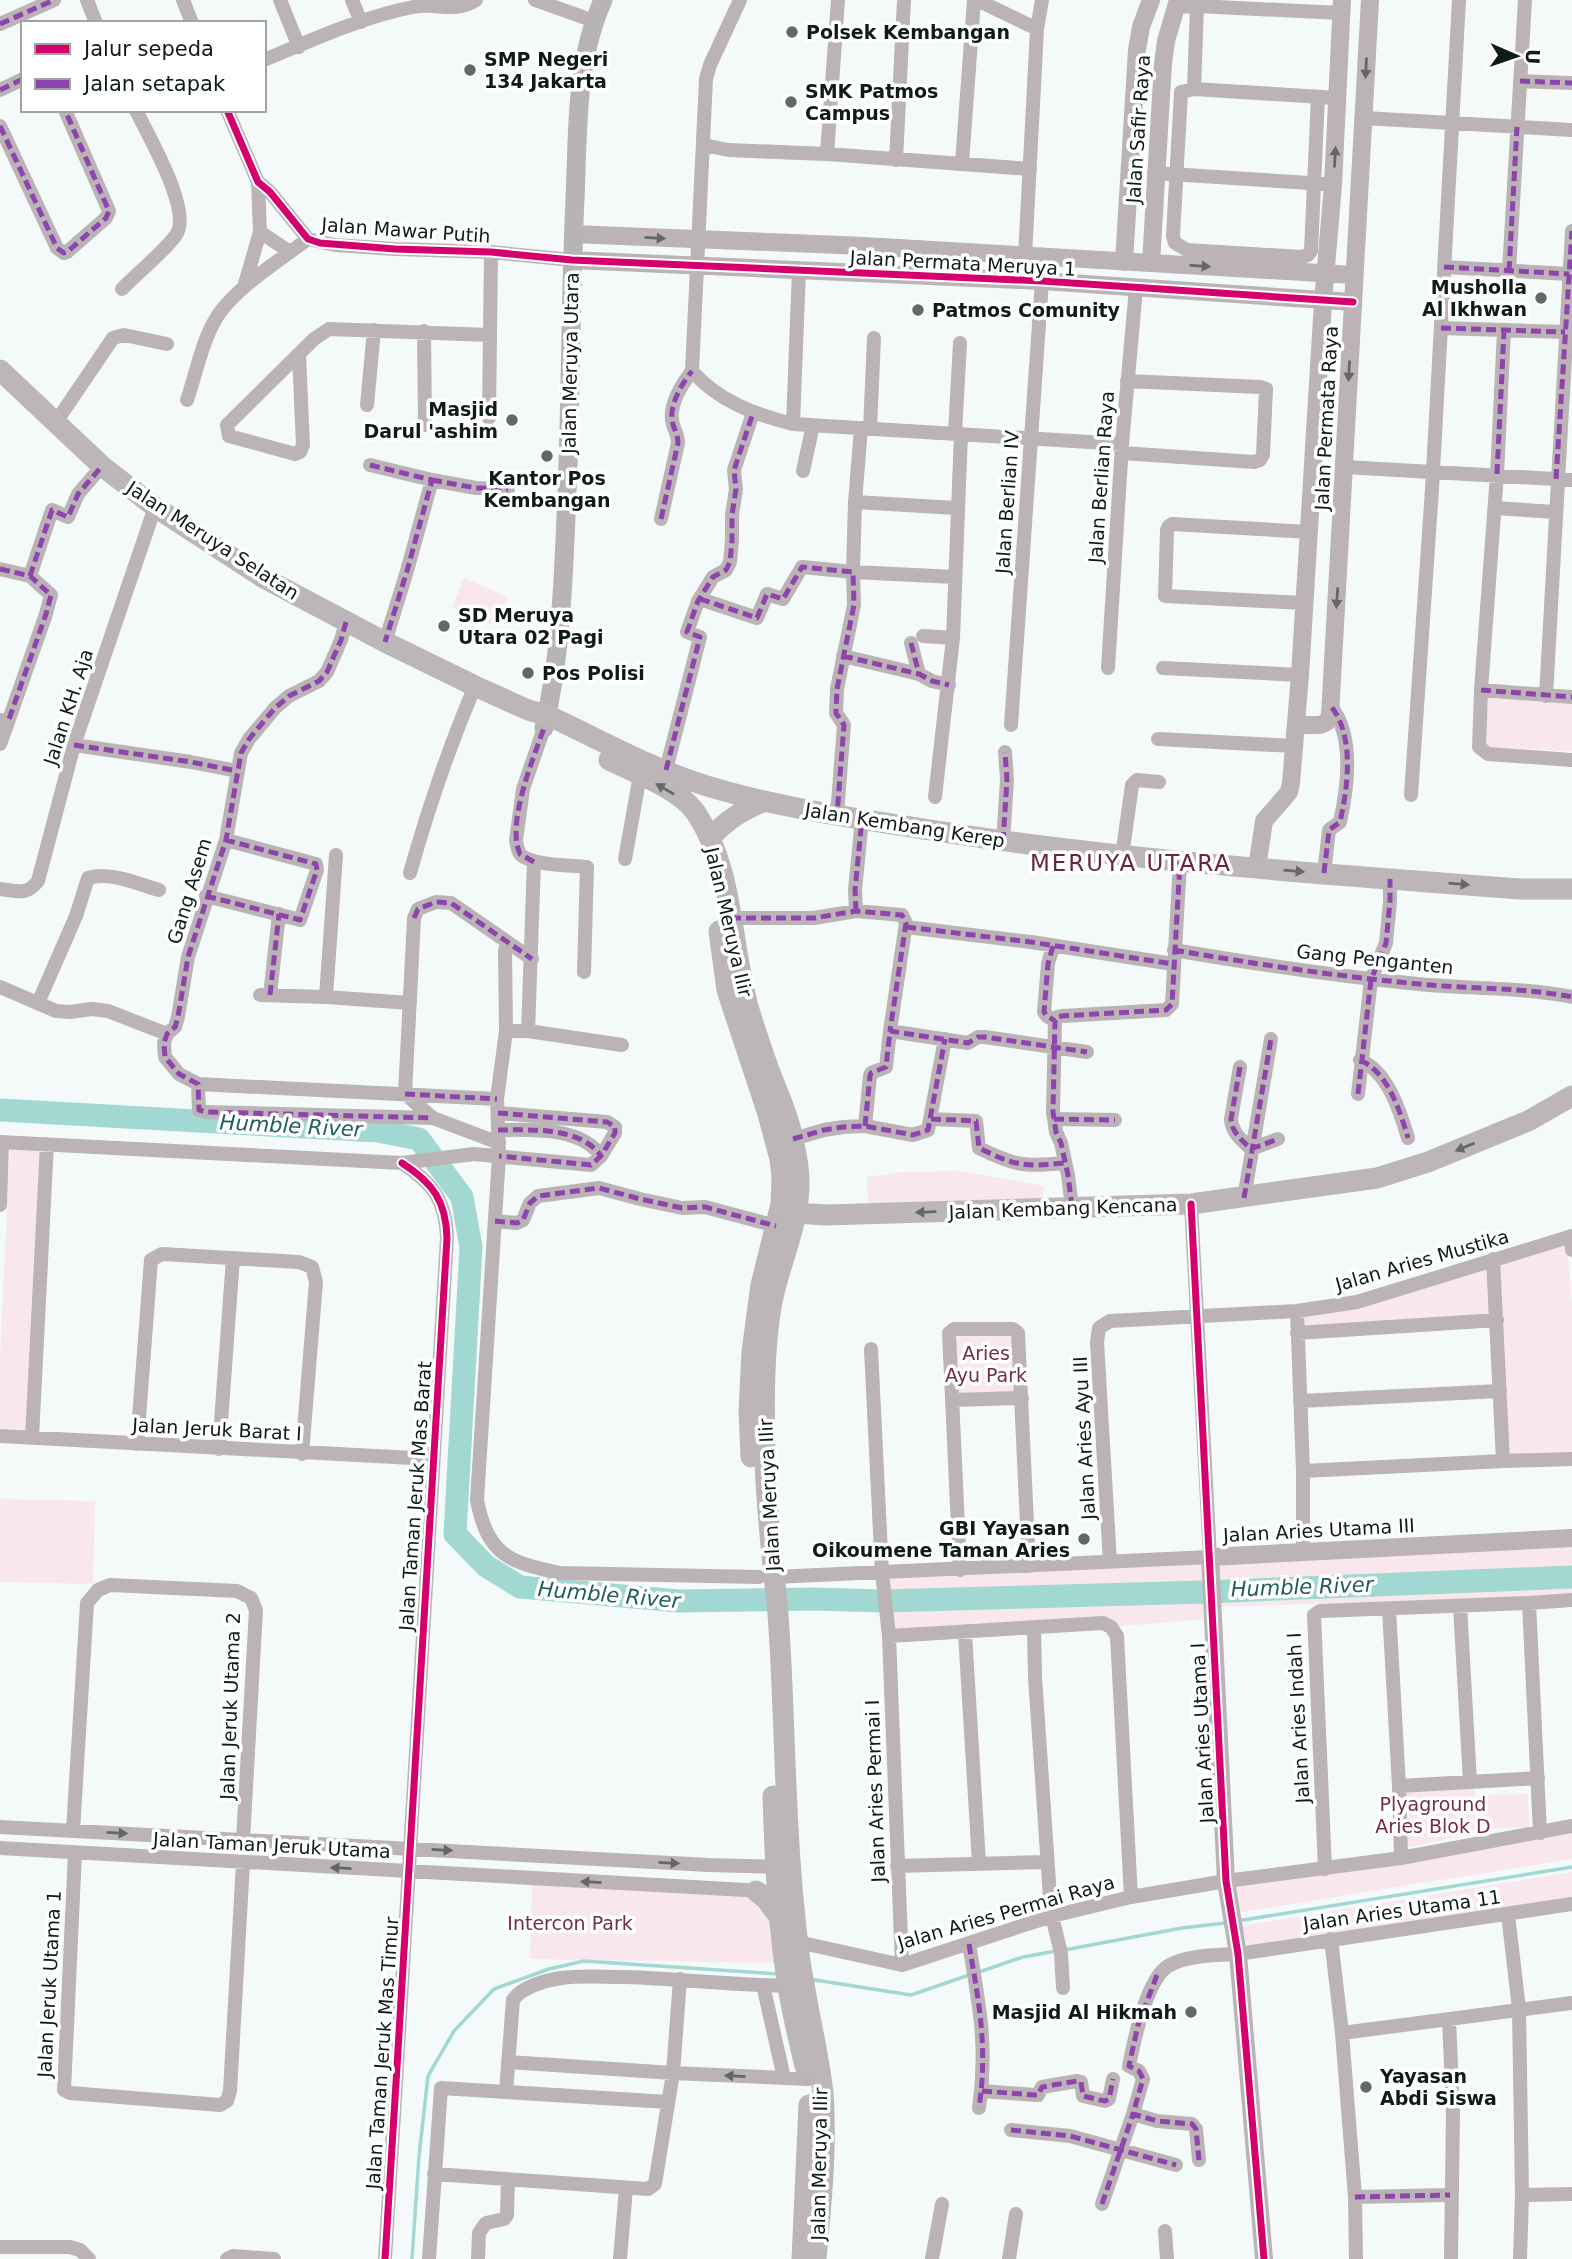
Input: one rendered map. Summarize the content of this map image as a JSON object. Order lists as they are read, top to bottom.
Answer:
{
  "streets": {
    "main road": [
      "Jalan Meruya Utara",
      "Jalan Meruya Selatan",
      "Jalan Kembang Kerep",
      "Jalan Meruya Ilir",
      "Jalan Kembang Kencana"
    ],
    "street": [
      "Jalan Safir Raya",
      "Jalan Mawar Putih",
      "Jalan Permata Meruya 1",
      "Jalan Permata Raya",
      "Jalan Berlian Raya",
      "Jalan Berlian IV",
      "Jalan KH. Aja",
      "Gang Asem",
      "Gang Penganten",
      "Jalan Aries Mustika",
      "Jalan Jeruk Barat I",
      "Jalan Aries Ayu III",
      "Jalan Taman Jeruk Mas Barat",
      "Jalan Aries Utama III",
      "Jalan Jeruk Utama 2",
      "Jalan Aries Indah I",
      "Jalan Aries Utama I",
      "Jalan Aries Permai I",
      "Jalan Taman Jeruk Utama",
      "Jalan Aries Utama 11",
      "Jalan Aries Permai Raya",
      "Jalan Jeruk Utama 1",
      "Jalan Taman Jeruk Mas Timur"
    ]
  },
  "crossings": [
    ["Jalan Safir Raya", "Jalan Permata Meruya 1"],
    ["Jalan Mawar Putih", "Jalan Permata Meruya 1"],
    ["Jalan Mawar Putih", "Jalan Meruya Utara"],
    ["Jalan Permata Meruya 1", "Jalan Meruya Utara"],
    ["Jalan Permata Meruya 1", "Jalan Permata Raya"],
    ["Jalan Permata Meruya 1", "Jalan Berlian Raya"],
    ["Jalan Permata Meruya 1", "Jalan Berlian IV"],
    ["Jalan Meruya Utara", "Jalan Meruya Selatan"],
    ["Jalan Meruya Utara", "Jalan Kembang Kerep"],
    ["Jalan Permata Raya", "Jalan Kembang Kerep"],
    ["Jalan Meruya Selatan", "Jalan KH. Aja"],
    ["Jalan Meruya Selatan", "Jalan Kembang Kerep"],
    ["Jalan Meruya Selatan", "Gang Asem"],
    ["Jalan Meruya Ilir", "Jalan Kembang Kencana"],
    ["Jalan Meruya Ilir", "Jalan Aries Utama III"],
    ["Jalan Meruya Ilir", "Jalan Taman Jeruk Utama"],
    ["Jalan Meruya Ilir", "Jalan Aries Permai Raya"],
    ["Jalan Kembang Kencana", "Jalan Aries Utama I"],
    ["Jalan Aries Mustika", "Jalan Aries Ayu III"],
    ["Jalan Aries Mustika", "Jalan Aries Utama I"],
    ["Jalan Jeruk Barat I", "Jalan Taman Jeruk Mas Barat"],
    ["Jalan Aries Ayu III", "Jalan Aries Utama III"],
    ["Jalan Aries Ayu III", "Jalan Aries Utama I"],
    ["Jalan Taman Jeruk Mas Barat", "Jalan Taman Jeruk Utama"],
    ["Jalan Taman Jeruk Mas Barat", "Jalan Taman Jeruk Mas Timur"],
    ["Jalan Aries Utama III", "Jalan Aries Utama I"],
    ["Jalan Aries Utama III", "Jalan Aries Permai I"],
    ["Jalan Jeruk Utama 2", "Jalan Taman Jeruk Utama"],
    ["Jalan Aries Indah I", "Jalan Aries Permai Raya"],
    ["Jalan Aries Utama I", "Jalan Aries Utama 11"],
    ["Jalan Aries Utama I", "Jalan Aries Permai Raya"],
    ["Jalan Aries Permai I", "Jalan Aries Permai Raya"],
    ["Jalan Taman Jeruk Utama", "Jalan Jeruk Utama 1"],
    ["Jalan Taman Jeruk Utama", "Jalan Taman Jeruk Mas Timur"]
  ],
  "one_way": ["Jalan Kembang Kencana"],
  "districts": ["MERUYA UTARA"],
  "water": ["Humble River"],
  "parks": ["Aries Ayu Park", "Plyaground Aries Blok D", "Intercon Park"],
  "places": [
    "Polsek Kembangan",
    "SMP Negeri 134 Jakarta",
    "SMK Patmos Campus",
    "Musholla Al Ikhwan",
    "Patmos Comunity",
    "Masjid Darul 'ashim",
    "Kantor Pos Kembangan",
    "SD Meruya Utara 02 Pagi",
    "Pos Polisi",
    "GBI Yayasan Oikoumene Taman Aries",
    "Masjid Al Hikmah",
    "Yayasan Abdi Siswa"
  ],
  "legend": ["Jalur sepeda", "Jalan setapak"],
  "north": "right"
}
